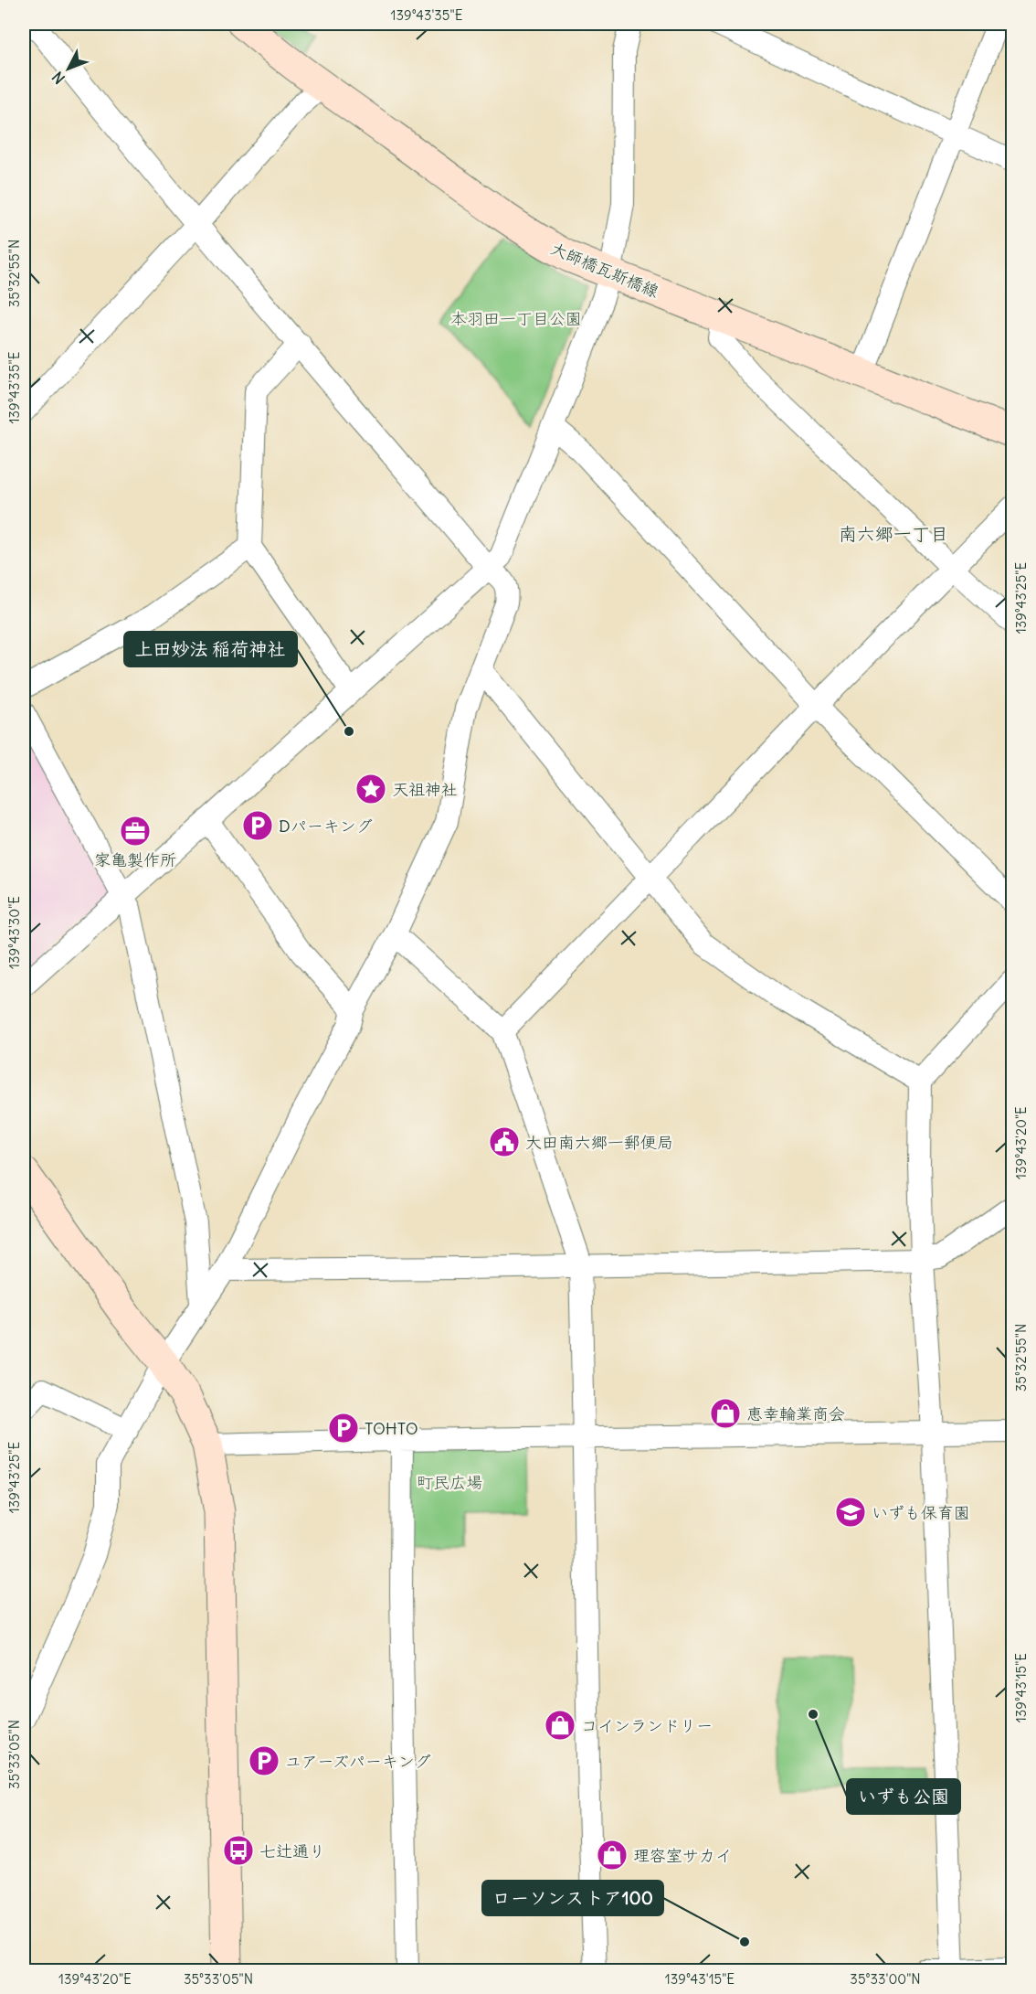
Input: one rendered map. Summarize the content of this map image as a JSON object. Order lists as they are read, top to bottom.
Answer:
{
  "streets": {
    "street": ["大師橋瓦斯橋線"]
  },
  "districts": ["南六郷一丁目"],
  "parks": ["本羽田一丁目公園", "町民広場"],
  "places": {
    "other": ["上田妙法 稲荷神社", "いずも公園", "ローソンストア100"],
    "place": ["天祖神社"],
    "parking": ["Dパーキング", "TOHTO", "ユアーズパーキング"],
    "office": ["家亀製作所"],
    "public building": ["大田南六郷一郵便局"],
    "shop": ["恵幸輪業商会", "コインランドリー", "理容室サカイ"],
    "school or university": ["いずも保育園"],
    "bus stop": ["七辻通り"]
  },
  "north": "bottom left",
  "coordinates": [
    "139°43'35\"E",
    "35°32'55\"N",
    "139°43'25\"E",
    "139°43'30\"E",
    "139°43'20\"E",
    "139°43'15\"E",
    "35°33'05\"N",
    "35°33'00\"N"
  ]
}
